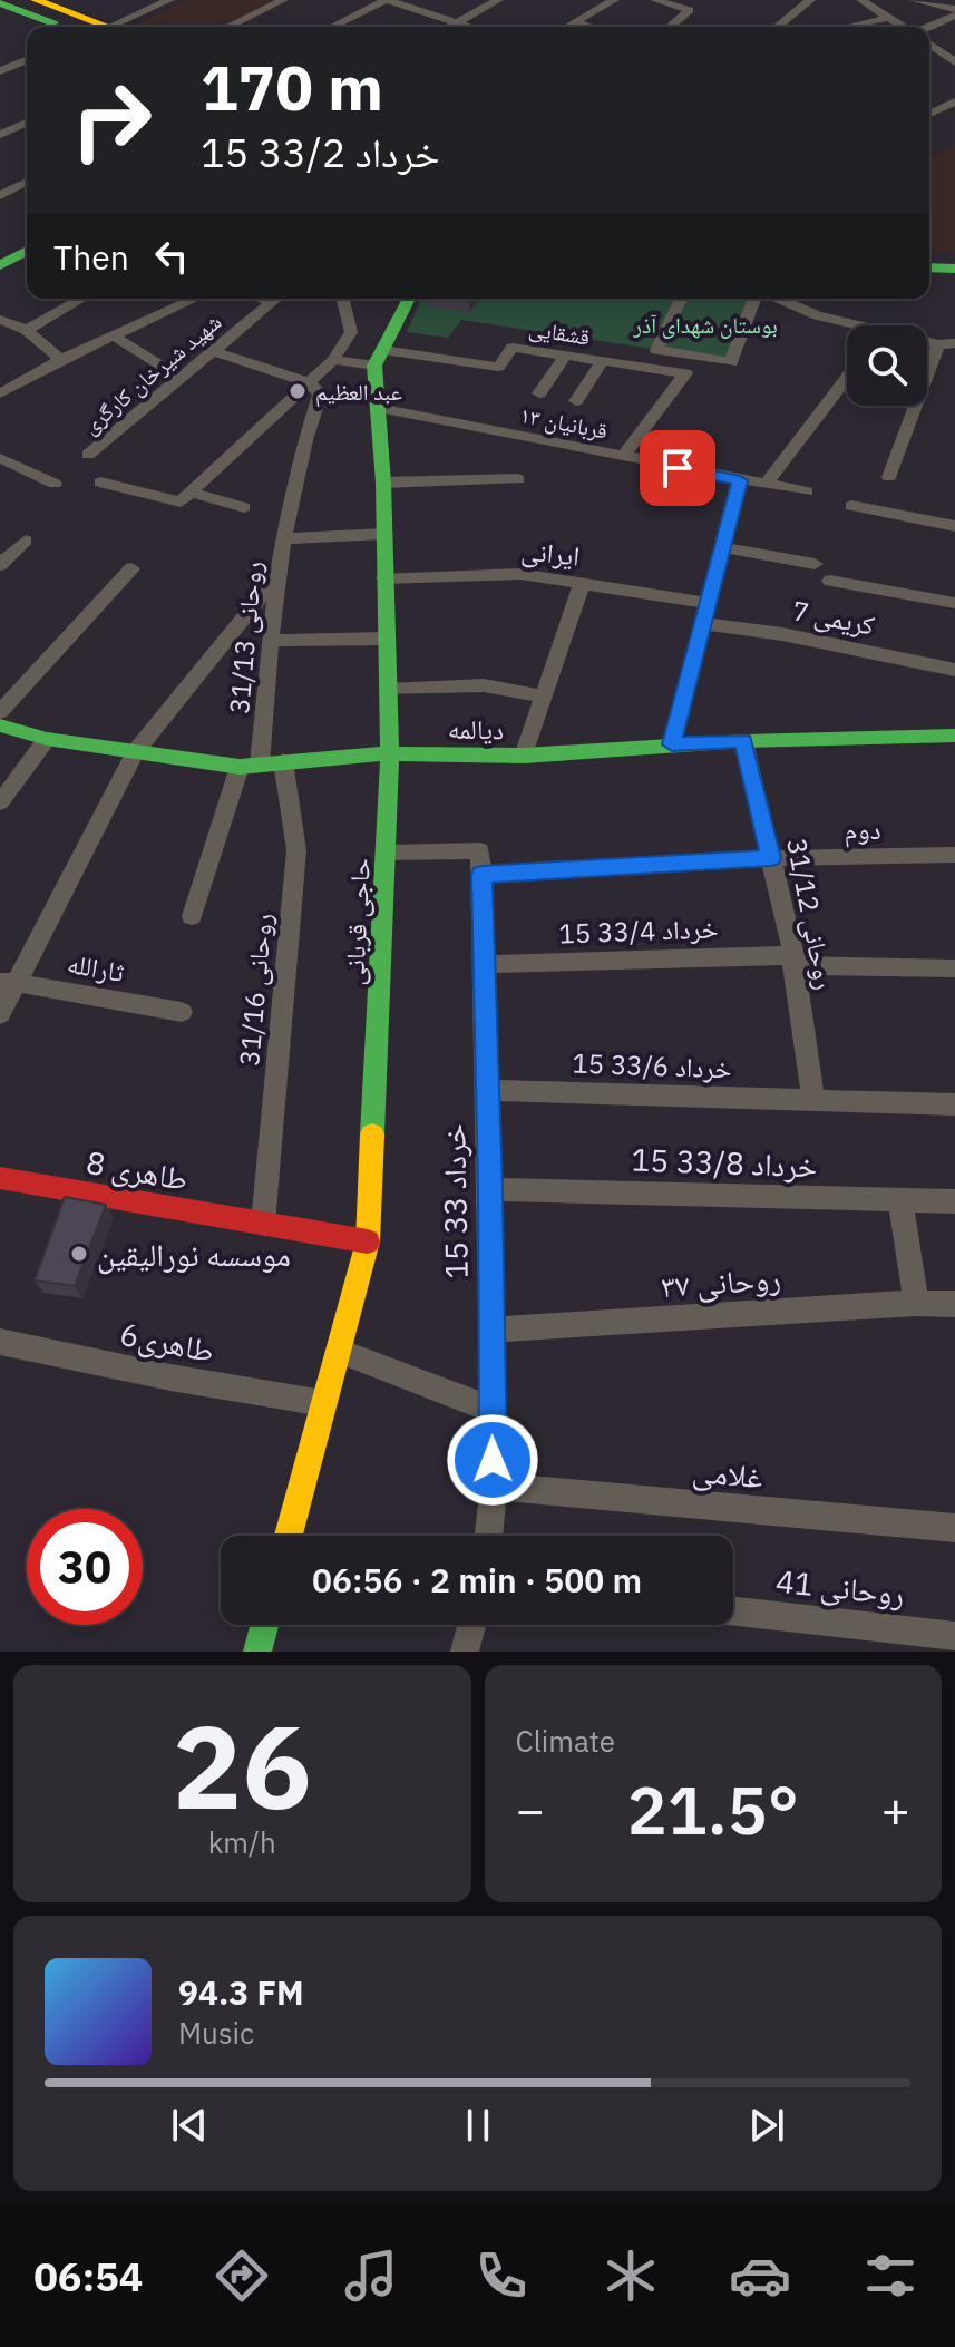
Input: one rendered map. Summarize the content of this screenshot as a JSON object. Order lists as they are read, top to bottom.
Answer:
{
  "streets": {
    "main road": ["دیالمه", "حاجی قربانی", "طاهری 8"],
    "street": [
      "قشقایی",
      "شهید شیرخان کارگری",
      "۱۳ قربانیان",
      "ایرانی",
      "کریمی 7",
      "روحانی 31/13",
      "دوم",
      "روحانی 31/12",
      "15 خرداد 33/4",
      "ثارالله",
      "روحانی 31/16",
      "15 خرداد 33/6",
      "15 خرداد 33/8",
      "15 خرداد 33",
      "روحانی ۳۷",
      "طاهری6",
      "غلامی",
      "روحانی 41"
    ]
  },
  "crossings": [
    ["قشقایی", "۱۳ قربانیان"],
    ["قشقایی", "حاجی قربانی"],
    ["۱۳ قربانیان", "حاجی قربانی"],
    ["ایرانی", "حاجی قربانی"],
    ["روحانی 31/13", "دیالمه"],
    ["روحانی 31/13", "روحانی 31/16"],
    ["دیالمه", "روحانی 31/12"],
    ["دیالمه", "حاجی قربانی"],
    ["دیالمه", "روحانی 31/16"],
    ["دوم", "روحانی 31/12"],
    ["دوم", "حاجی قربانی"],
    ["دوم", "15 خرداد 33"],
    ["روحانی 31/12", "15 خرداد 33/4"],
    ["روحانی 31/12", "15 خرداد 33/6"],
    ["حاجی قربانی", "طاهری 8"],
    ["حاجی قربانی", "طاهری6"],
    ["15 خرداد 33/4", "15 خرداد 33"],
    ["روحانی 31/16", "طاهری 8"],
    ["15 خرداد 33/6", "15 خرداد 33"],
    ["15 خرداد 33/8", "15 خرداد 33"],
    ["15 خرداد 33", "روحانی ۳۷"],
    ["15 خرداد 33", "غلامی"]
  ],
  "parks": ["بوستان شهدای آذر"],
  "places": ["عبد العظيم", "موسسه نورالیقین"],
  "page": {
    "turn": ["170 m", "15 خرداد 33/2"],
    "then": "Then",
    "limit": "30",
    "trip": "06:56 · 2 min · 500 m",
    "tile": [
      ["26", "km/h"],
      "Climate"
    ],
    "heat": ["−", "21.5°", "+"],
    "song": ["94.3 FM", "Music"],
    "tabs": "06:54"
  }
}
